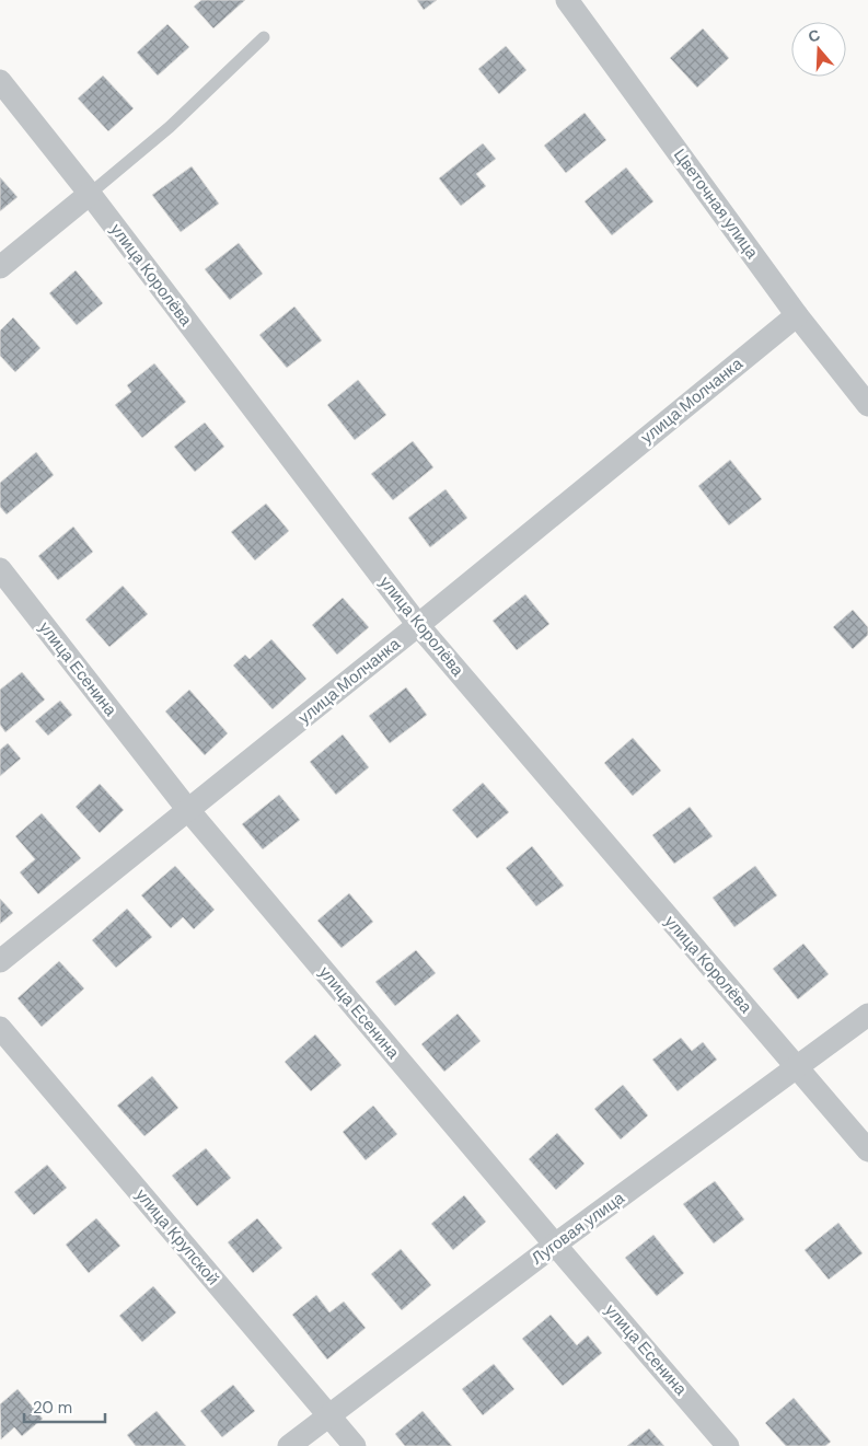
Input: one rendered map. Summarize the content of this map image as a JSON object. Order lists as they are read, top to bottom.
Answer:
{
  "streets": {
    "street": [
      "Цветочная улица",
      "улица Королёва",
      "улица Молчанка",
      "улица Есенина",
      "Луговая улица",
      "улица Крупской"
    ]
  },
  "crossings": [
    ["Цветочная улица", "улица Молчанка"],
    ["улица Королёва", "улица Молчанка"],
    ["улица Королёва", "Луговая улица"],
    ["улица Молчанка", "улица Есенина"],
    ["улица Есенина", "Луговая улица"],
    ["Луговая улица", "улица Крупской"]
  ],
  "scale_bar": "20 m",
  "north": "top"
}
